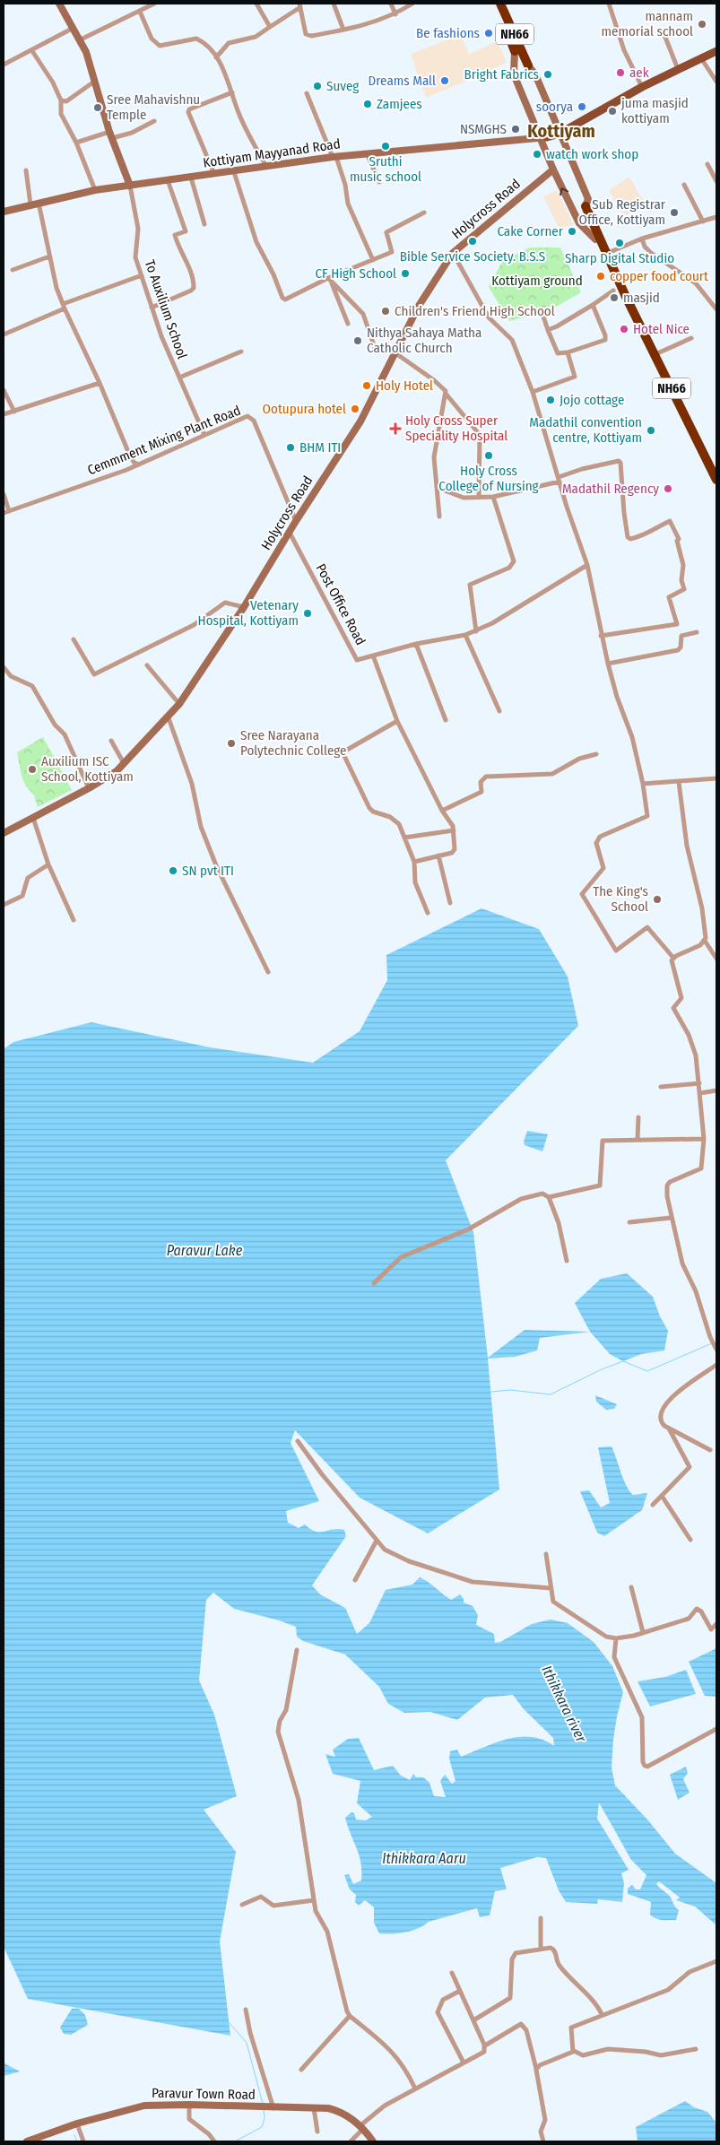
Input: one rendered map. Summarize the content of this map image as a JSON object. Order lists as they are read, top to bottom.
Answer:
{
  "streets": {
    "highway": ["NH66"],
    "main road": ["Kottiyam Mayyanad Road", "Holycross Road", "Paravur Town Road"],
    "street": ["To Auxilium School", "Cemmment Mixing Plant Road", "Post Office Road"]
  },
  "crossings": [
    ["Kottiyam Mayyanad Road", "To Auxilium School"],
    ["Holycross Road", "Cemmment Mixing Plant Road"],
    ["Holycross Road", "Post Office Road"],
    ["To Auxilium School", "Cemmment Mixing Plant Road"]
  ],
  "districts": ["Kottiyam"],
  "water": ["Paravur Lake", "Ithikkara river", "Ithikkara Aaru"],
  "parks": ["Kottiyam ground"],
  "places": {
    "other": [
      "mannam memorial school",
      "Be fashions",
      "aek",
      "Bright Fabrics",
      "Dreams Mall",
      "Suveg",
      "Zamjees",
      "soorya",
      "Sree Mahavishnu Temple",
      "juma masjid kottiyam",
      "NSMGHS",
      "Sruthi music school",
      "watch work shop",
      "Sub Registrar Office, Kottiyam",
      "Cake Corner",
      "Bible Service Society. B.S.S",
      "Sharp Digital Studio",
      "CF High School",
      "copper food court",
      "masjid",
      "Children's Friend High School",
      "Hotel Nice",
      "Nithya Sahaya Matha Catholic Church",
      "Holy Hotel",
      "Jojo cottage",
      "Ootupura hotel",
      "Madathil convention centre, Kottiyam",
      "BHM ITI",
      "Holy Cross College of Nursing",
      "Madathil Regency",
      "Vetenary Hospital, Kottiyam",
      "Sree Narayana Polytechnic College",
      "Auxilium ISC School, Kottiyam",
      "SN pvt ITI",
      "The King's School"
    ],
    "health": ["Holy Cross Super Speciality Hospital"]
  }
}
